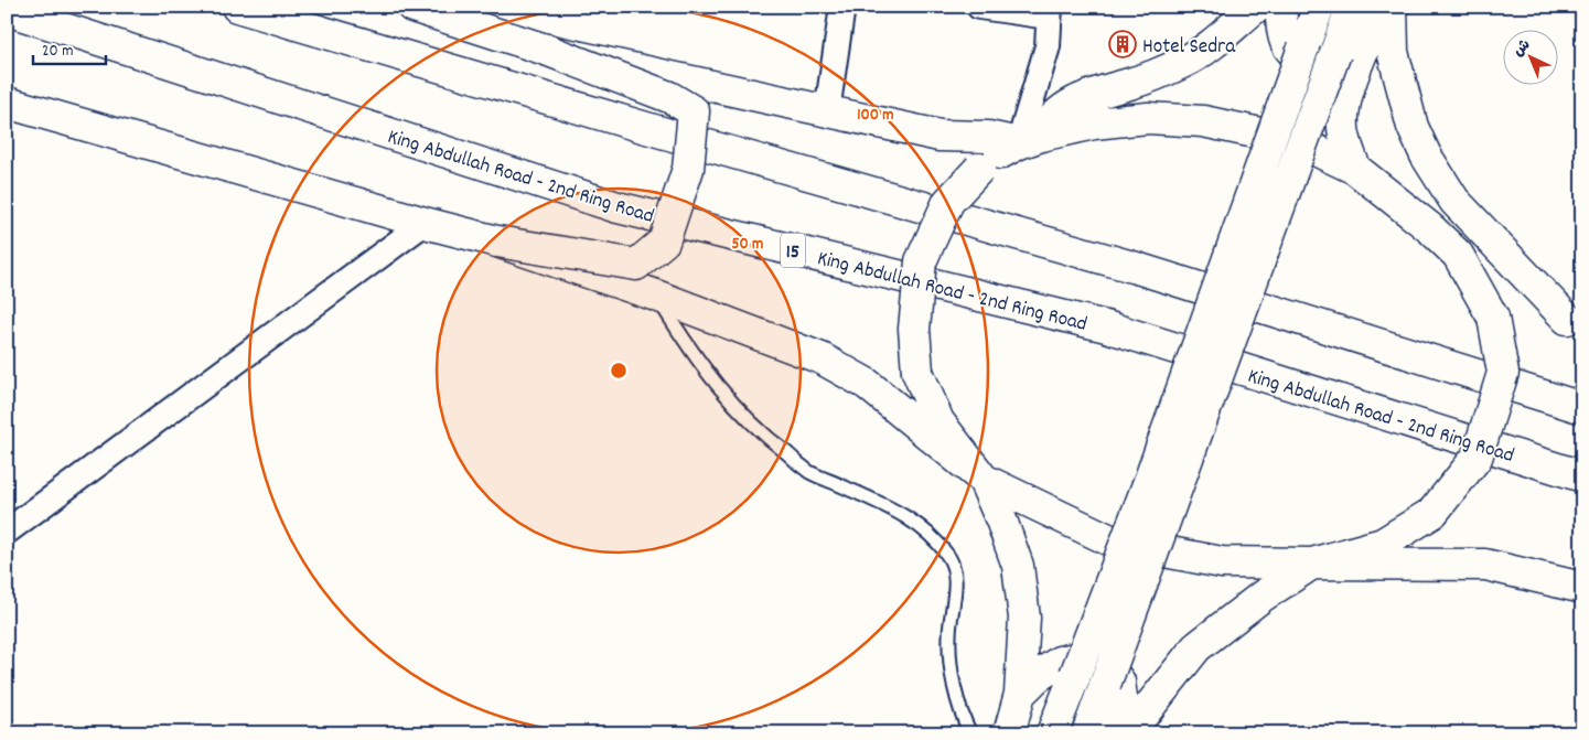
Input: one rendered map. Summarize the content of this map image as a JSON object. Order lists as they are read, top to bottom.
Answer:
{
  "streets": {
    "main road": ["King Abdullah Road - 2nd Ring Road", "15"]
  },
  "places": {
    "building": ["Hotel Sedra"]
  },
  "scale_bar": "20 m",
  "north": "top left",
  "rings": ["100 m", "50 m"]
}
